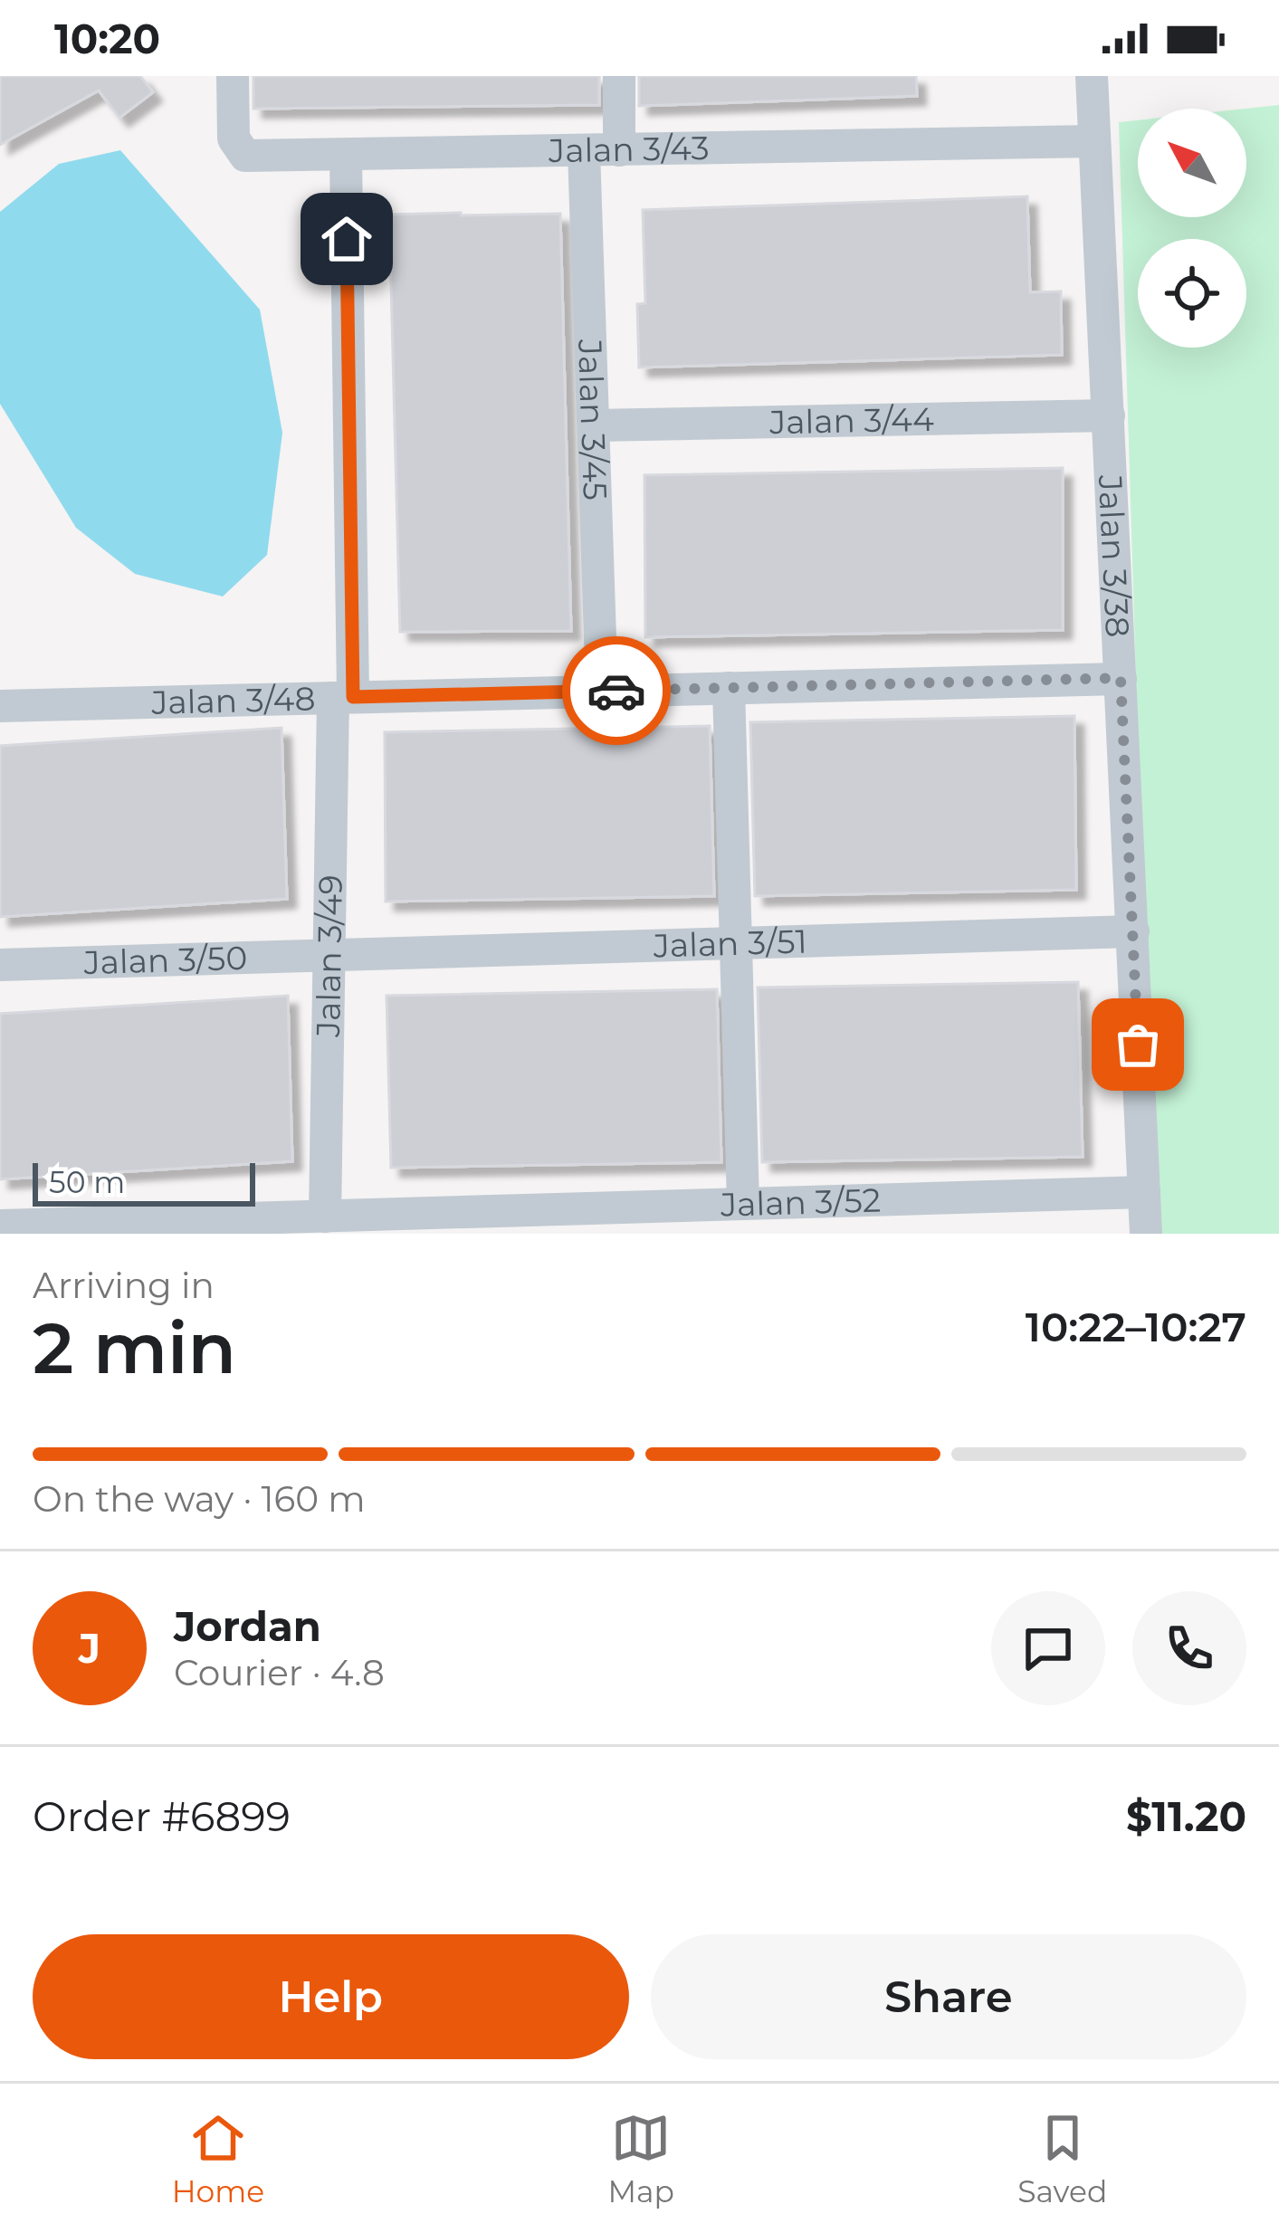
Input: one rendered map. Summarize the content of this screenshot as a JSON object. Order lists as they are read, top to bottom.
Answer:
{
  "streets": {
    "street": [
      "Jalan 3/43",
      "Jalan 3/45",
      "Jalan 3/44",
      "Jalan 3/38",
      "Jalan 3/48",
      "Jalan 3/51",
      "Jalan 3/49",
      "Jalan 3/50",
      "Jalan 3/52"
    ]
  },
  "crossings": [
    ["Jalan 3/43", "Jalan 3/45"],
    ["Jalan 3/43", "Jalan 3/38"],
    ["Jalan 3/43", "Jalan 3/49"],
    ["Jalan 3/45", "Jalan 3/44"],
    ["Jalan 3/45", "Jalan 3/48"],
    ["Jalan 3/44", "Jalan 3/38"],
    ["Jalan 3/38", "Jalan 3/48"],
    ["Jalan 3/38", "Jalan 3/51"],
    ["Jalan 3/38", "Jalan 3/52"],
    ["Jalan 3/48", "Jalan 3/49"],
    ["Jalan 3/51", "Jalan 3/49"],
    ["Jalan 3/51", "Jalan 3/50"],
    ["Jalan 3/49", "Jalan 3/50"],
    ["Jalan 3/49", "Jalan 3/52"]
  ],
  "scale_bar": "50 m",
  "north": "top left",
  "page": {
    "status": "10:20",
    "scale": "50 m",
    "heading": ["2 min", "Arriving in", "10:22–10:27"],
    "panel": [
      "Jordan",
      "Courier · 4.8",
      "Order #6899",
      "$11.20"
    ],
    "bar": "On the way · 160 m",
    "round": "J",
    "buttons": ["Help", "Share"],
    "tabs": ["Home", "Map", "Saved"]
  }
}
